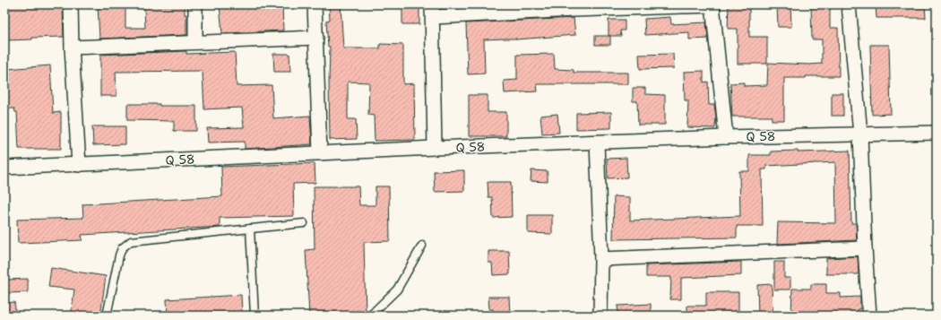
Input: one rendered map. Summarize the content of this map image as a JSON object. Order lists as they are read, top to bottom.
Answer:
{
  "streets": {
    "street": ["Q 58"]
  }
}
